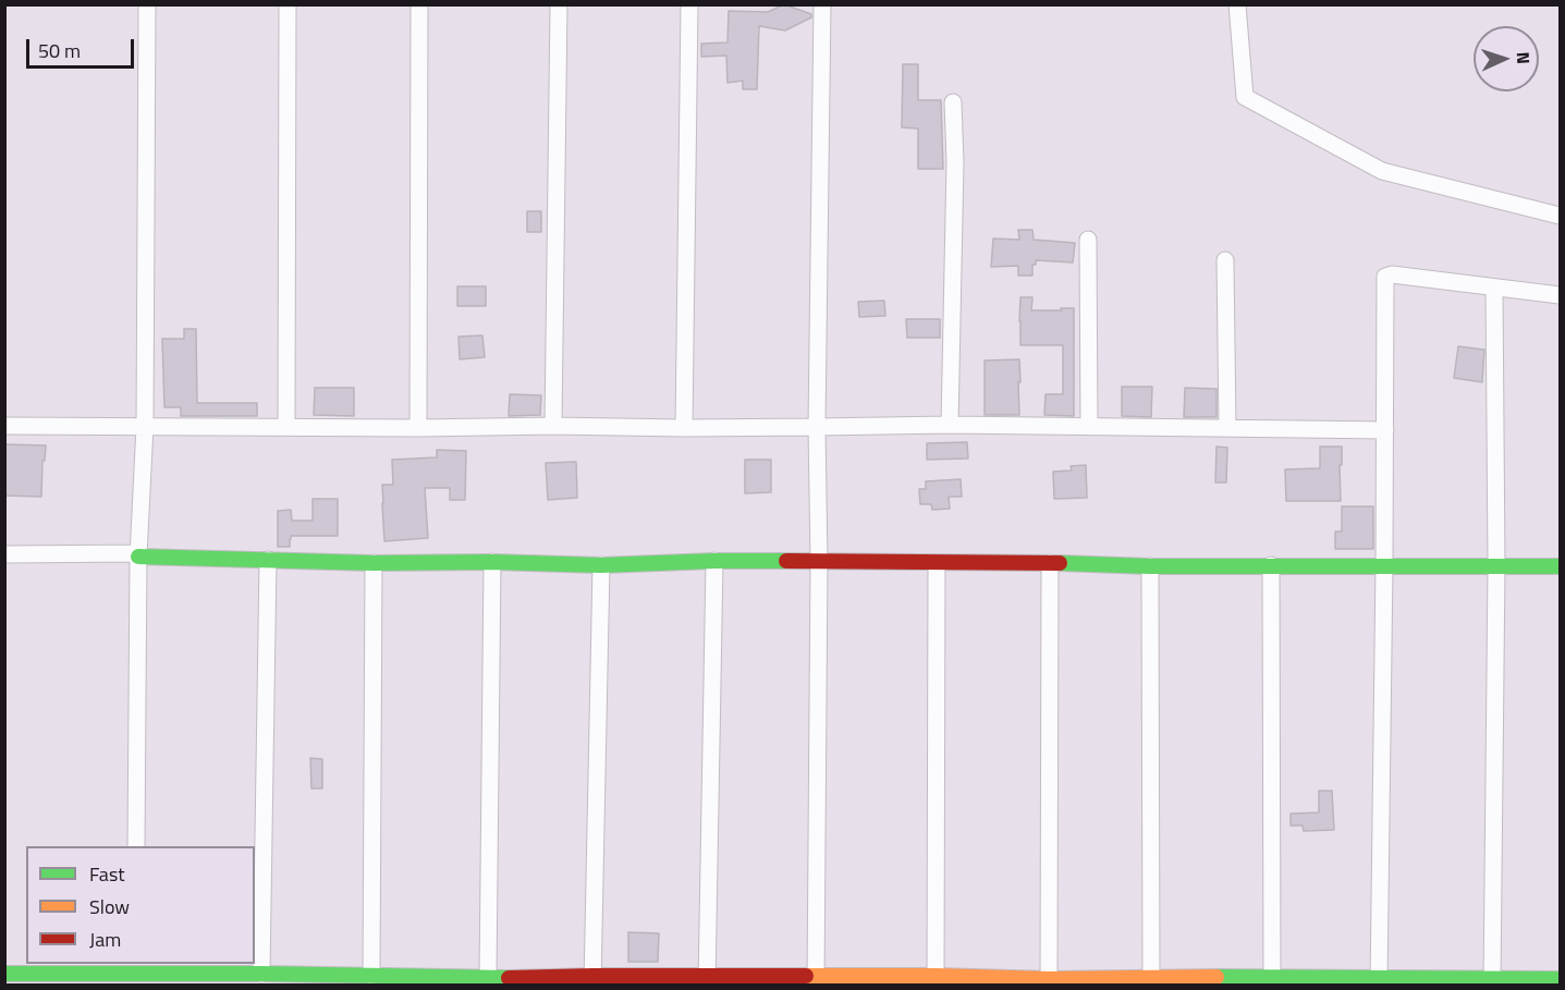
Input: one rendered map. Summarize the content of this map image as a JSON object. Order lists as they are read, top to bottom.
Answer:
{
  "legend": ["Fast", "Slow", "Jam"],
  "scale_bar": "50 m",
  "north": "right"
}
